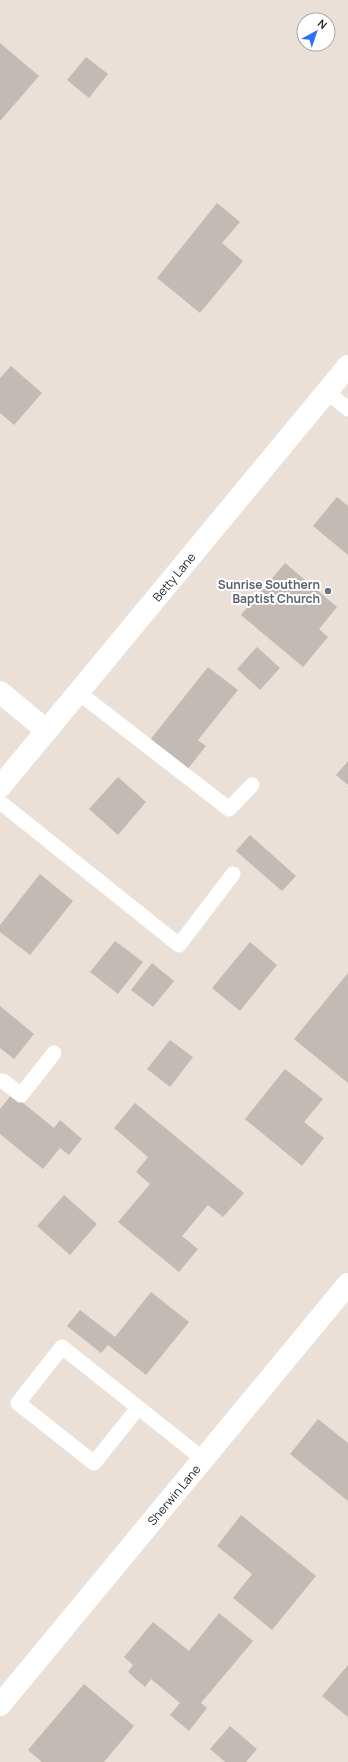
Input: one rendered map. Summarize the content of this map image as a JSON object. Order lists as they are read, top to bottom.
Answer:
{
  "streets": {
    "street": ["Betty Lane", "Sherwin Lane"]
  },
  "places": ["Sunrise Southern Baptist Church"],
  "north": "top right"
}
